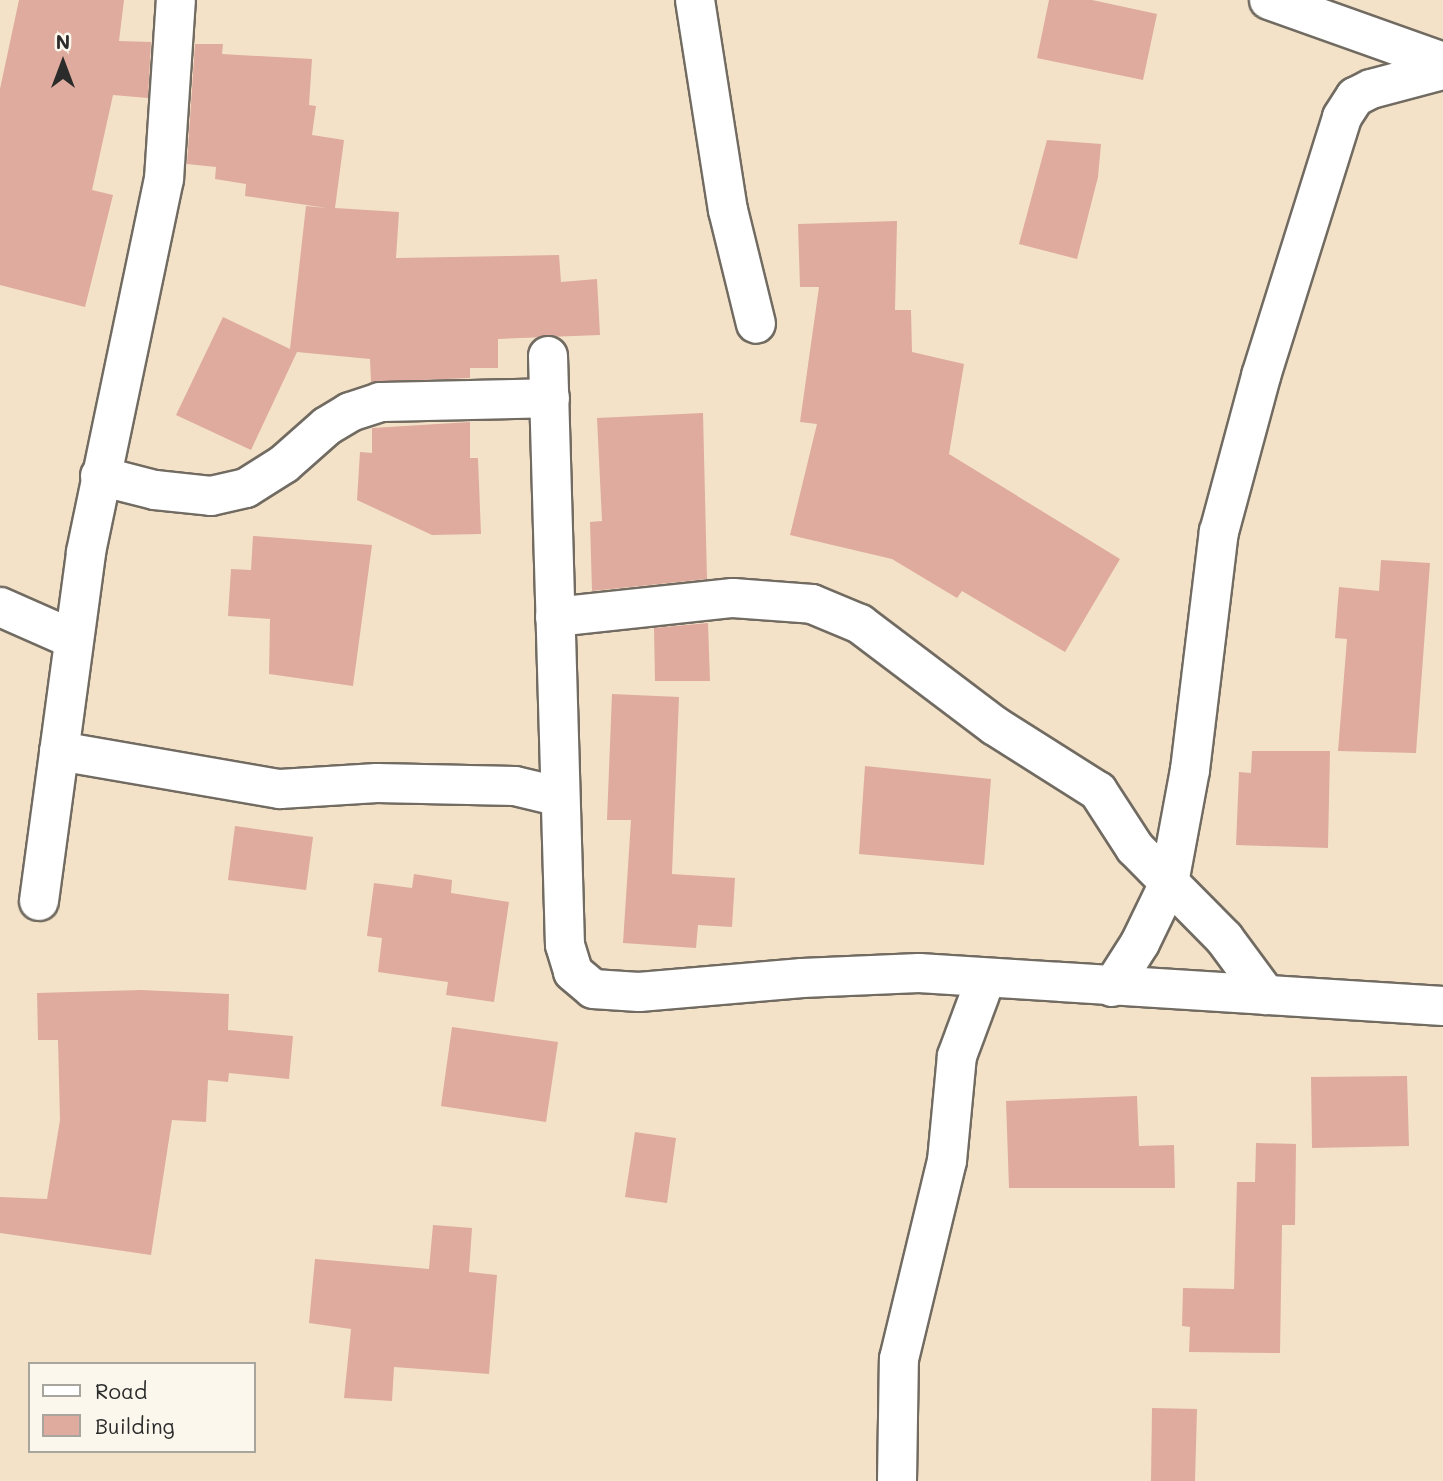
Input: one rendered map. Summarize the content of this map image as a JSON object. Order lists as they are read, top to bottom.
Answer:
{
  "legend": ["Road", "Building"],
  "north": "top"
}
